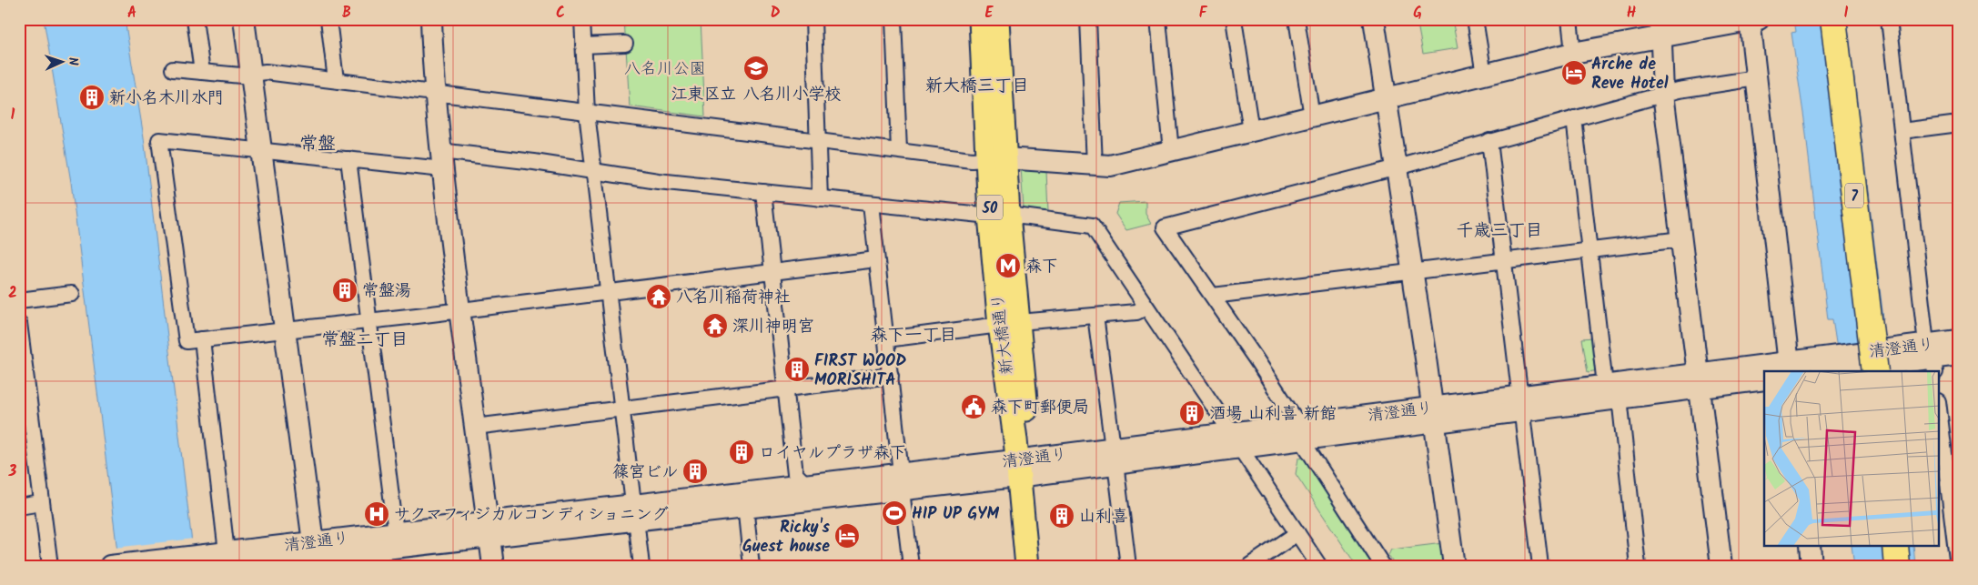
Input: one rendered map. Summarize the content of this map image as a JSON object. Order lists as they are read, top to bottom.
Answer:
{
  "streets": {
    "highway": ["7"],
    "main road": ["50", "新大橋通り"],
    "street": ["清澄通り"]
  },
  "crossings": [
    ["新大橋通り", "清澄通り"]
  ],
  "districts": [
    "新大橋三丁目",
    "常盤",
    "千歳三丁目",
    "森下一丁目",
    "常盤二丁目"
  ],
  "parks": ["八名川公園"],
  "places": {
    "school or university": ["江東区立 八名川小学校"],
    "hotel": ["Arche de Reve Hotel", "Ricky's Guest house"],
    "building": [
      "新小名木川水門",
      "常盤湯",
      "FIRST WOOD MORISHITA",
      "酒場 山利喜 新館",
      "ロイヤルプラザ森下",
      "篠宮ビル",
      "山利喜"
    ],
    "metro station": ["森下"],
    "temple": ["八名川稲荷神社", "深川神明宮"],
    "public building": ["森下町郵便局"],
    "sports": ["HIP UP GYM"],
    "hospital": ["サクマフィジカルコンディショニング"]
  },
  "north": "right",
  "grid": {
    "columns": [
      "A",
      "B",
      "C",
      "D",
      "E",
      "F",
      "G",
      "H",
      "I"
    ],
    "rows": ["1", "2", "3"]
  }
}
